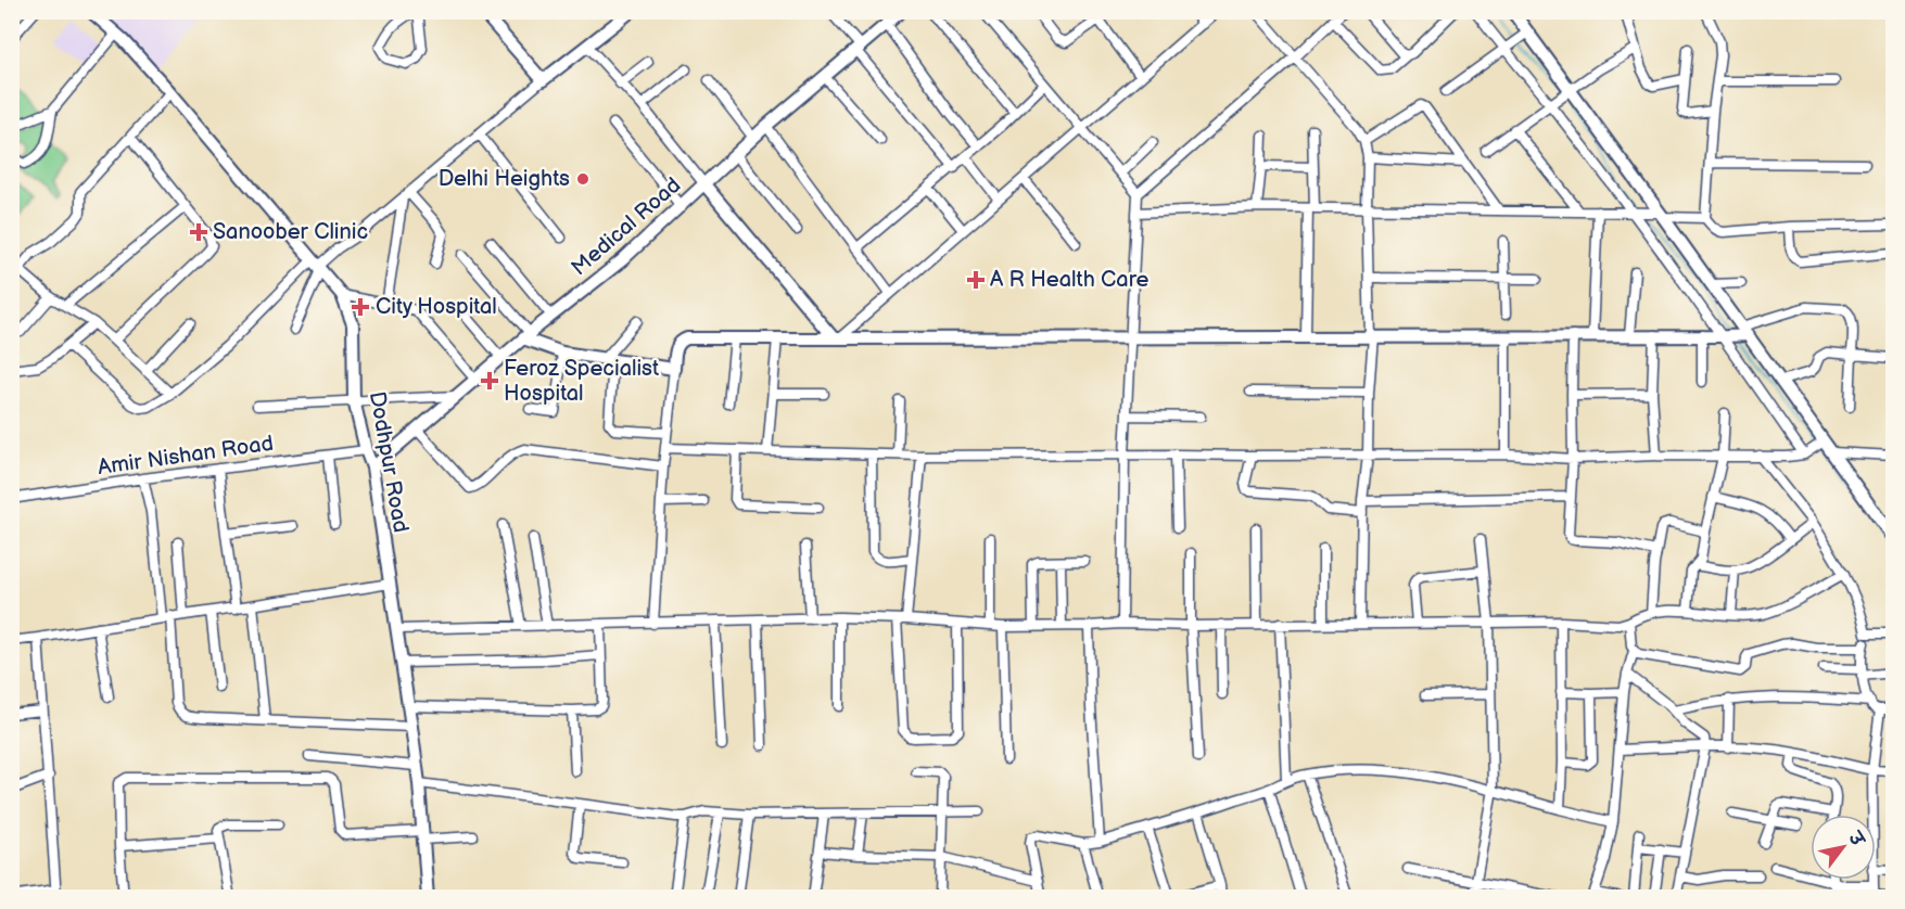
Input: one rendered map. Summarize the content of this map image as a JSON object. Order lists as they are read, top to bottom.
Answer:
{
  "streets": {
    "street": ["Medical Road", "Amir Nishan Road", "Dodhpur Road"]
  },
  "crossings": [
    ["Medical Road", "Dodhpur Road"],
    ["Amir Nishan Road", "Dodhpur Road"]
  ],
  "places": {
    "other": ["Delhi Heights"],
    "health": [
      "Sanoober Clinic",
      "A R Health Care",
      "City Hospital",
      "Feroz Specialist Hospital"
    ]
  },
  "north": "top right"
}
